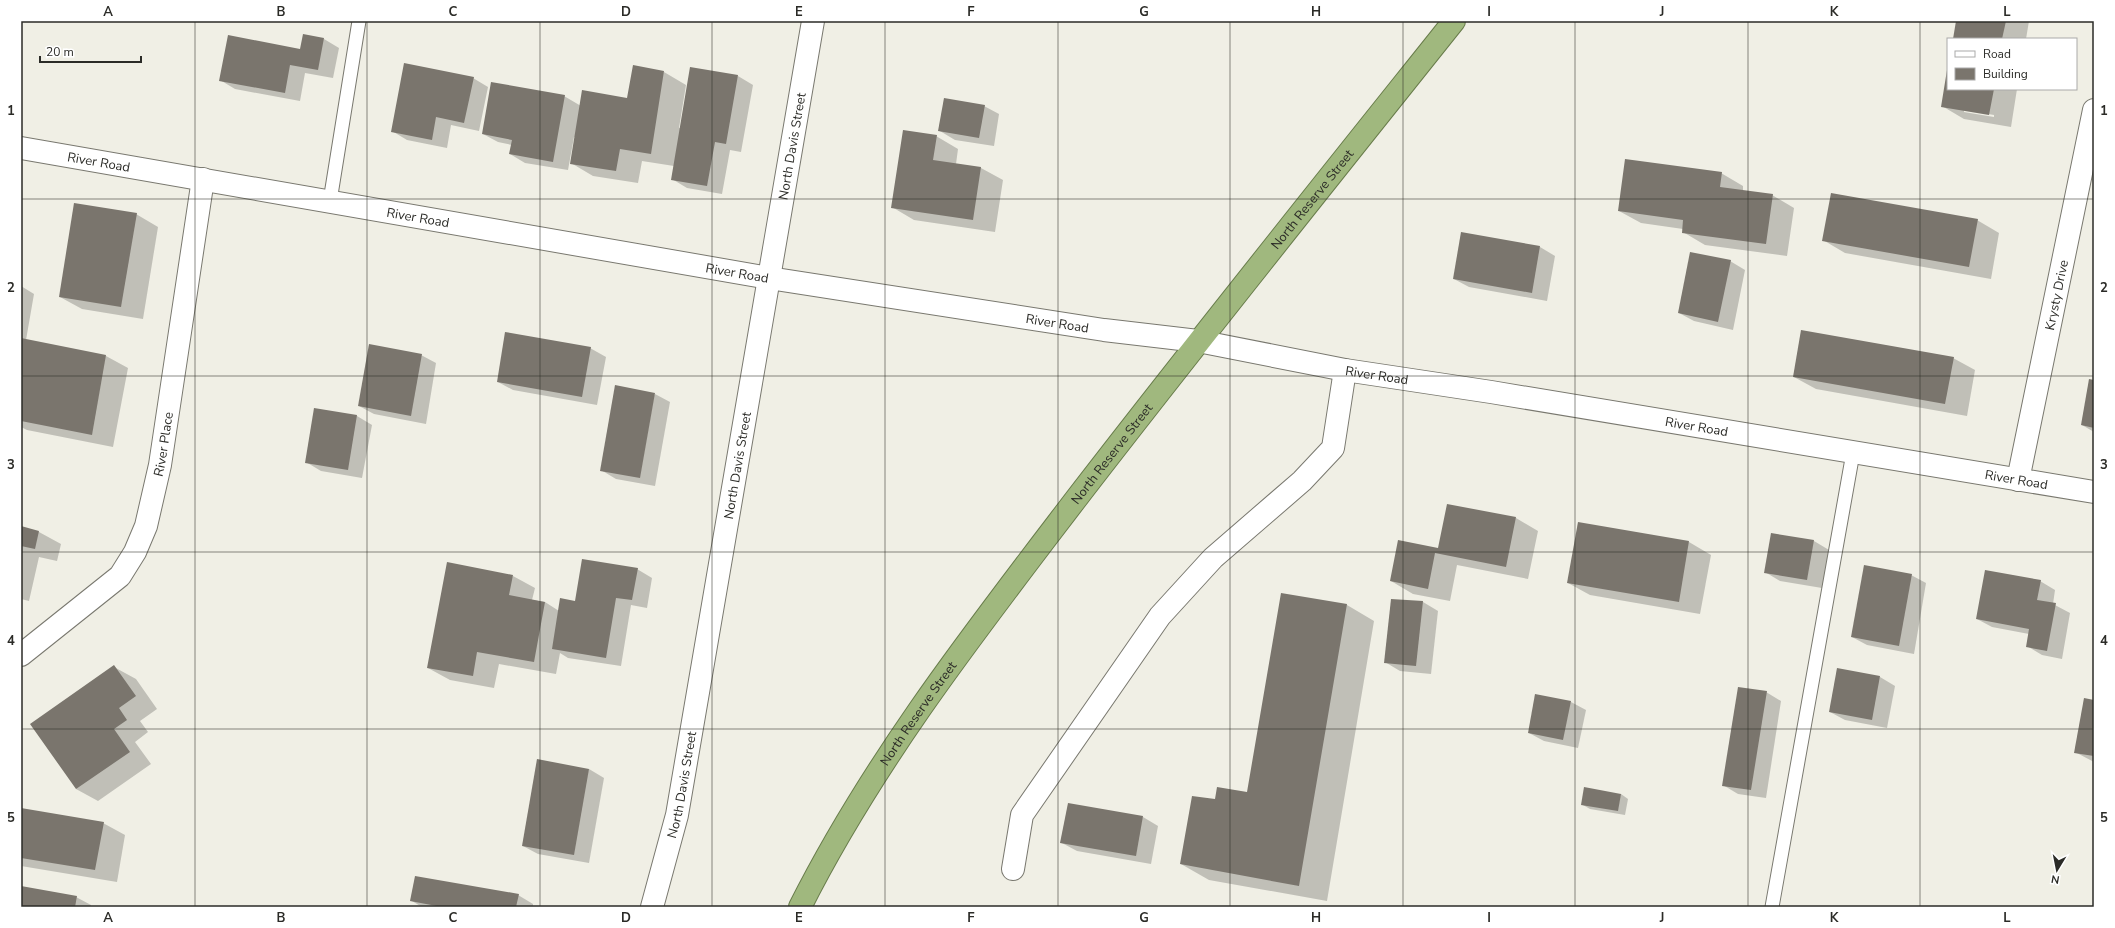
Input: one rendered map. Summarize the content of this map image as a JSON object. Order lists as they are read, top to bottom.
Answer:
{
  "streets": {
    "highway": ["North Reserve Street"],
    "street": [
      "North Davis Street",
      "River Road",
      "Krysty Drive",
      "River Place"
    ]
  },
  "crossings": [
    ["North Davis Street", "River Road"],
    ["River Road", "North Reserve Street"],
    ["River Road", "Krysty Drive"],
    ["River Road", "River Place"]
  ],
  "legend": ["Road", "Building"],
  "scale_bar": "20 m",
  "north": "bottom",
  "grid": {
    "columns": [
      "A",
      "B",
      "C",
      "D",
      "E",
      "F",
      "G",
      "H",
      "I",
      "J",
      "K",
      "L"
    ],
    "rows": [
      "1",
      "2",
      "3",
      "4",
      "5"
    ]
  }
}
